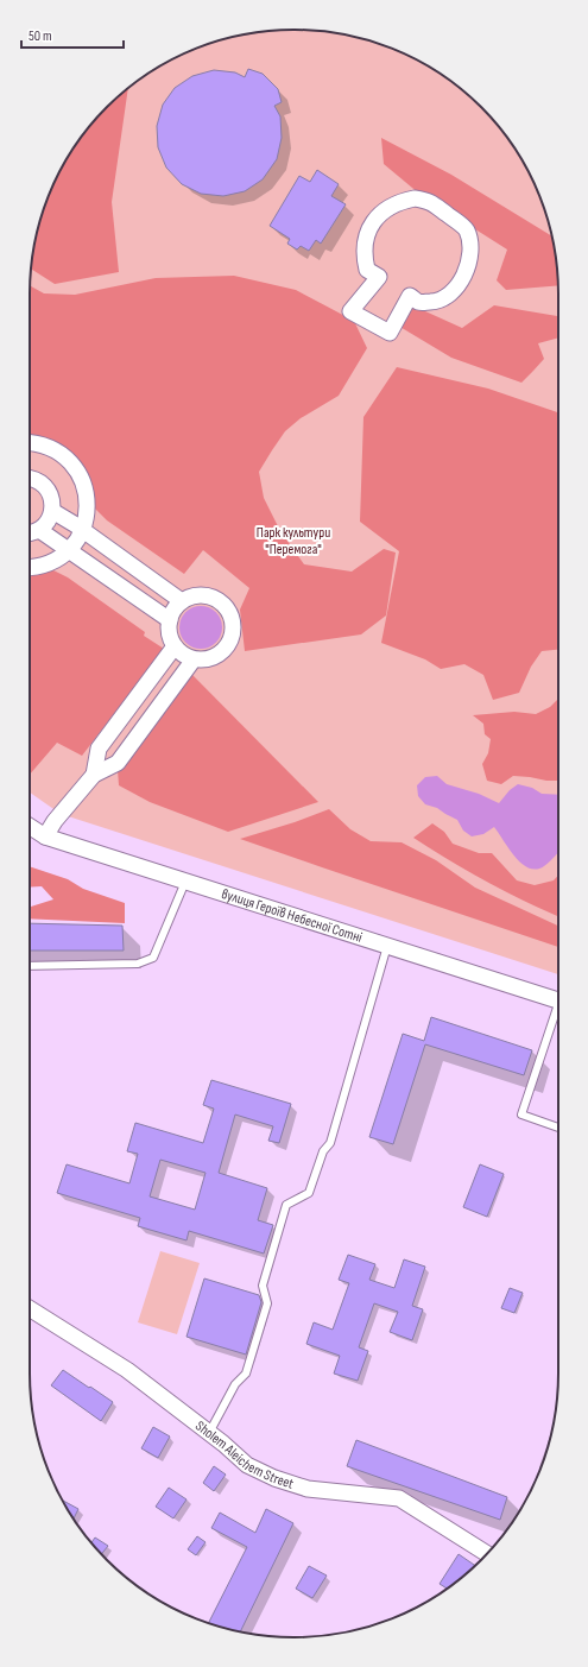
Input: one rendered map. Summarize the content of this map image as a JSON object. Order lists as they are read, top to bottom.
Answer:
{
  "streets": {
    "street": ["вулиця Героїв Небесної Сотні", "Sholem Aleichem Street"]
  },
  "parks": ["Парк культури \"Перемога\""],
  "scale_bar": "50 m"
}
